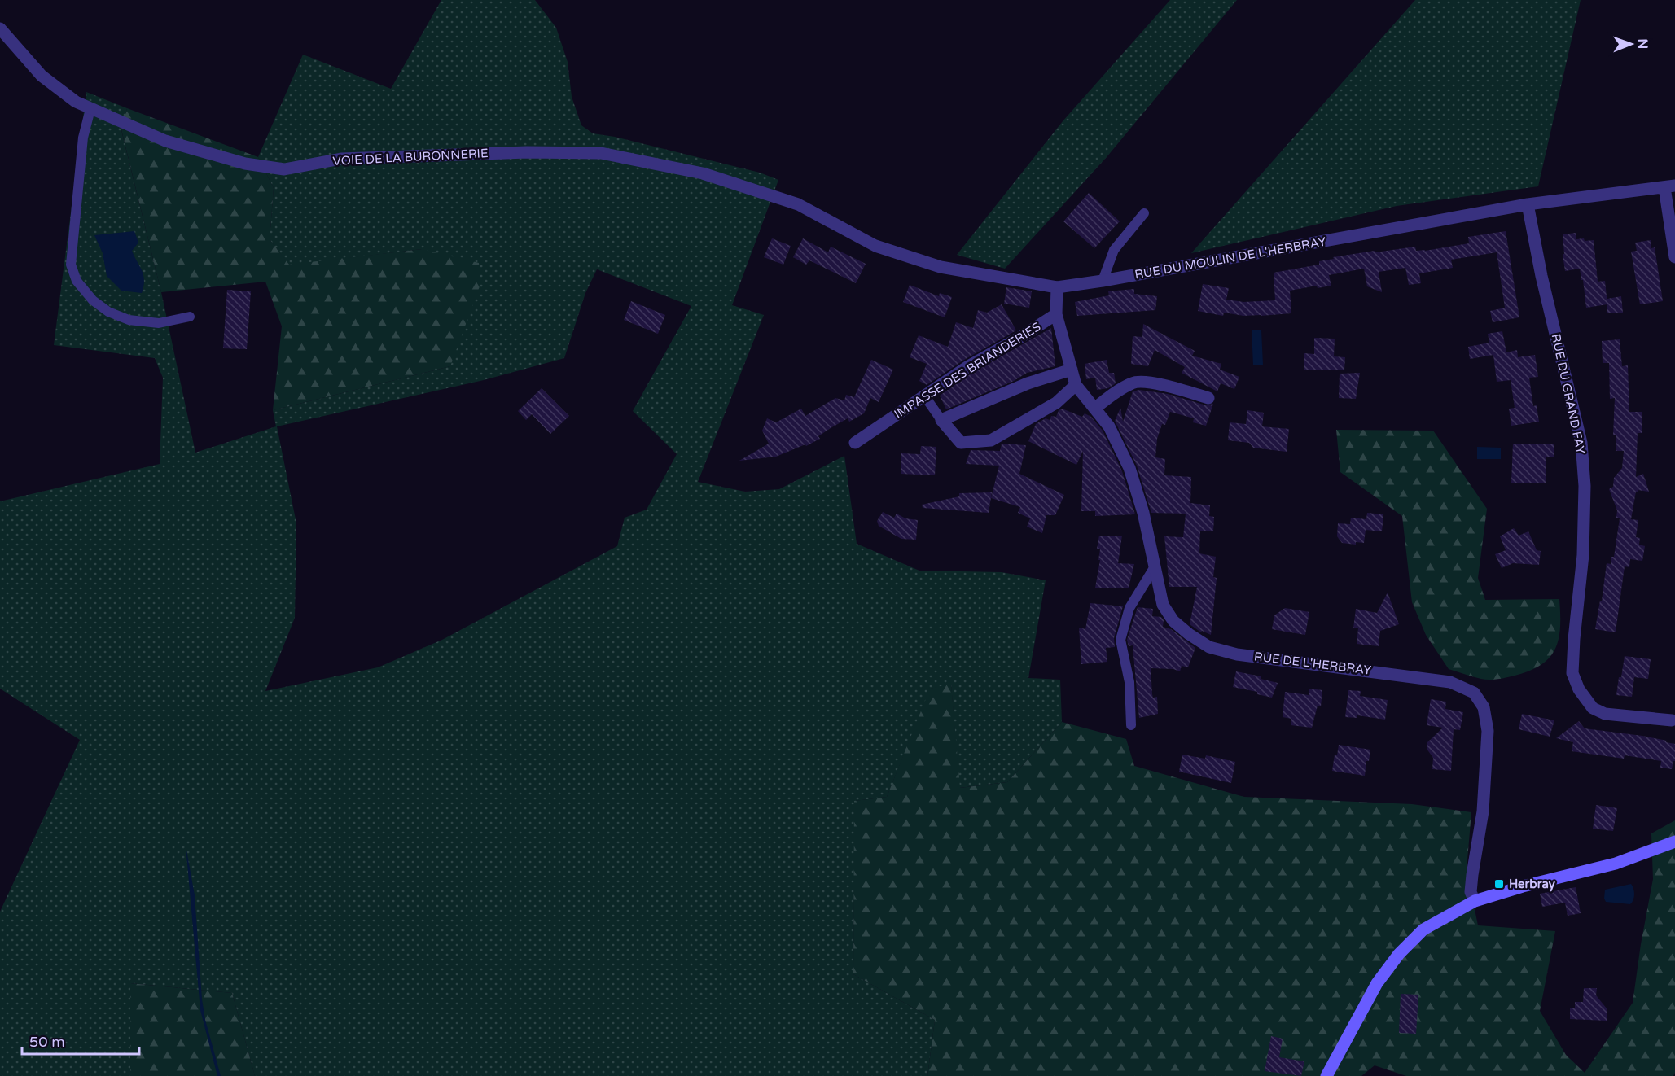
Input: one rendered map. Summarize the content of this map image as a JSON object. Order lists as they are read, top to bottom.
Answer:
{
  "streets": {
    "street": [
      "VOIE DE LA BURONNERIE",
      "RUE DU MOULIN DE L'HERBRAY",
      "IMPASSE DES BRIANDERIES",
      "RUE DU GRAND FAY",
      "RUE DE L'HERBRAY"
    ]
  },
  "crossings": [
    ["VOIE DE LA BURONNERIE", "RUE DU MOULIN DE L'HERBRAY"],
    ["RUE DU MOULIN DE L'HERBRAY", "RUE DU GRAND FAY"],
    ["RUE DU MOULIN DE L'HERBRAY", "RUE DE L'HERBRAY"],
    ["IMPASSE DES BRIANDERIES", "RUE DE L'HERBRAY"]
  ],
  "places": {
    "transit": ["Herbray"]
  },
  "scale_bar": "50 m",
  "north": "right"
}
